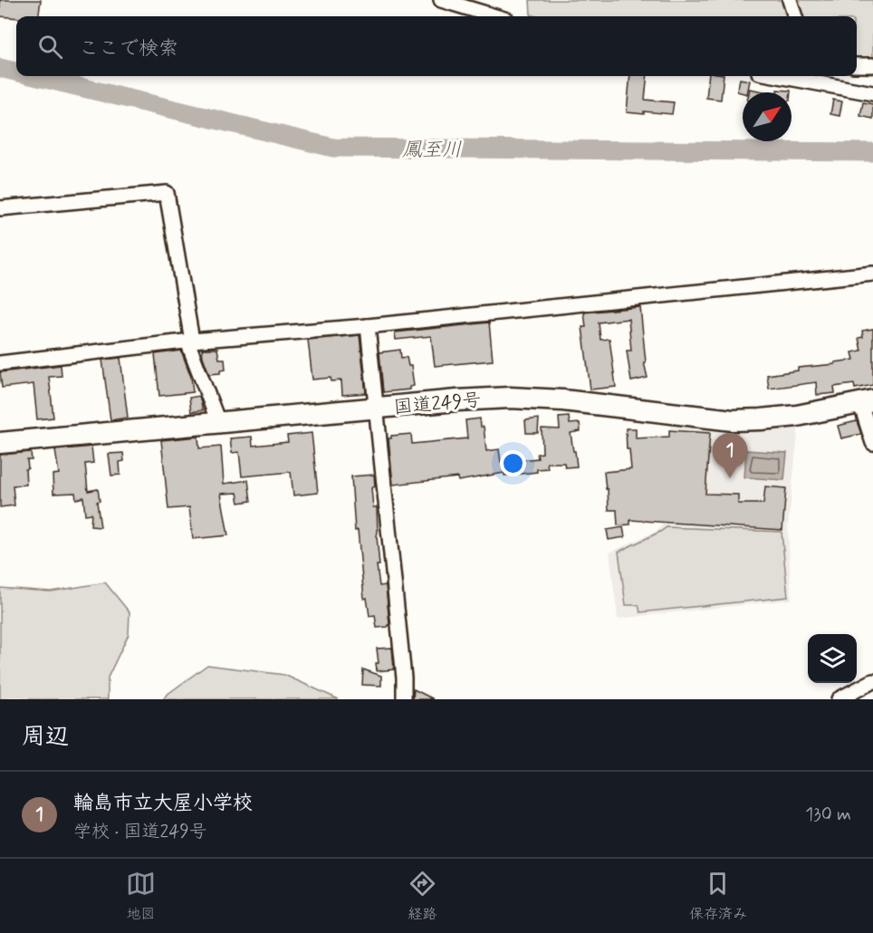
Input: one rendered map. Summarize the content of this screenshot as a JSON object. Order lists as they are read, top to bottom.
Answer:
{
  "streets": {
    "highway": ["国道249号"]
  },
  "water": ["鳳至川"],
  "north": "top right",
  "page": {
    "search": "ここで検索",
    "pins": "1",
    "heading": "周辺",
    "list": [
      {
        "mark": "1",
        "name": "輪島市立大屋小学校",
        "note": "学校 · 国道249号",
        "value": "130 m"
      }
    ],
    "nav": ["地図", "経路", "保存済み"]
  }
}
